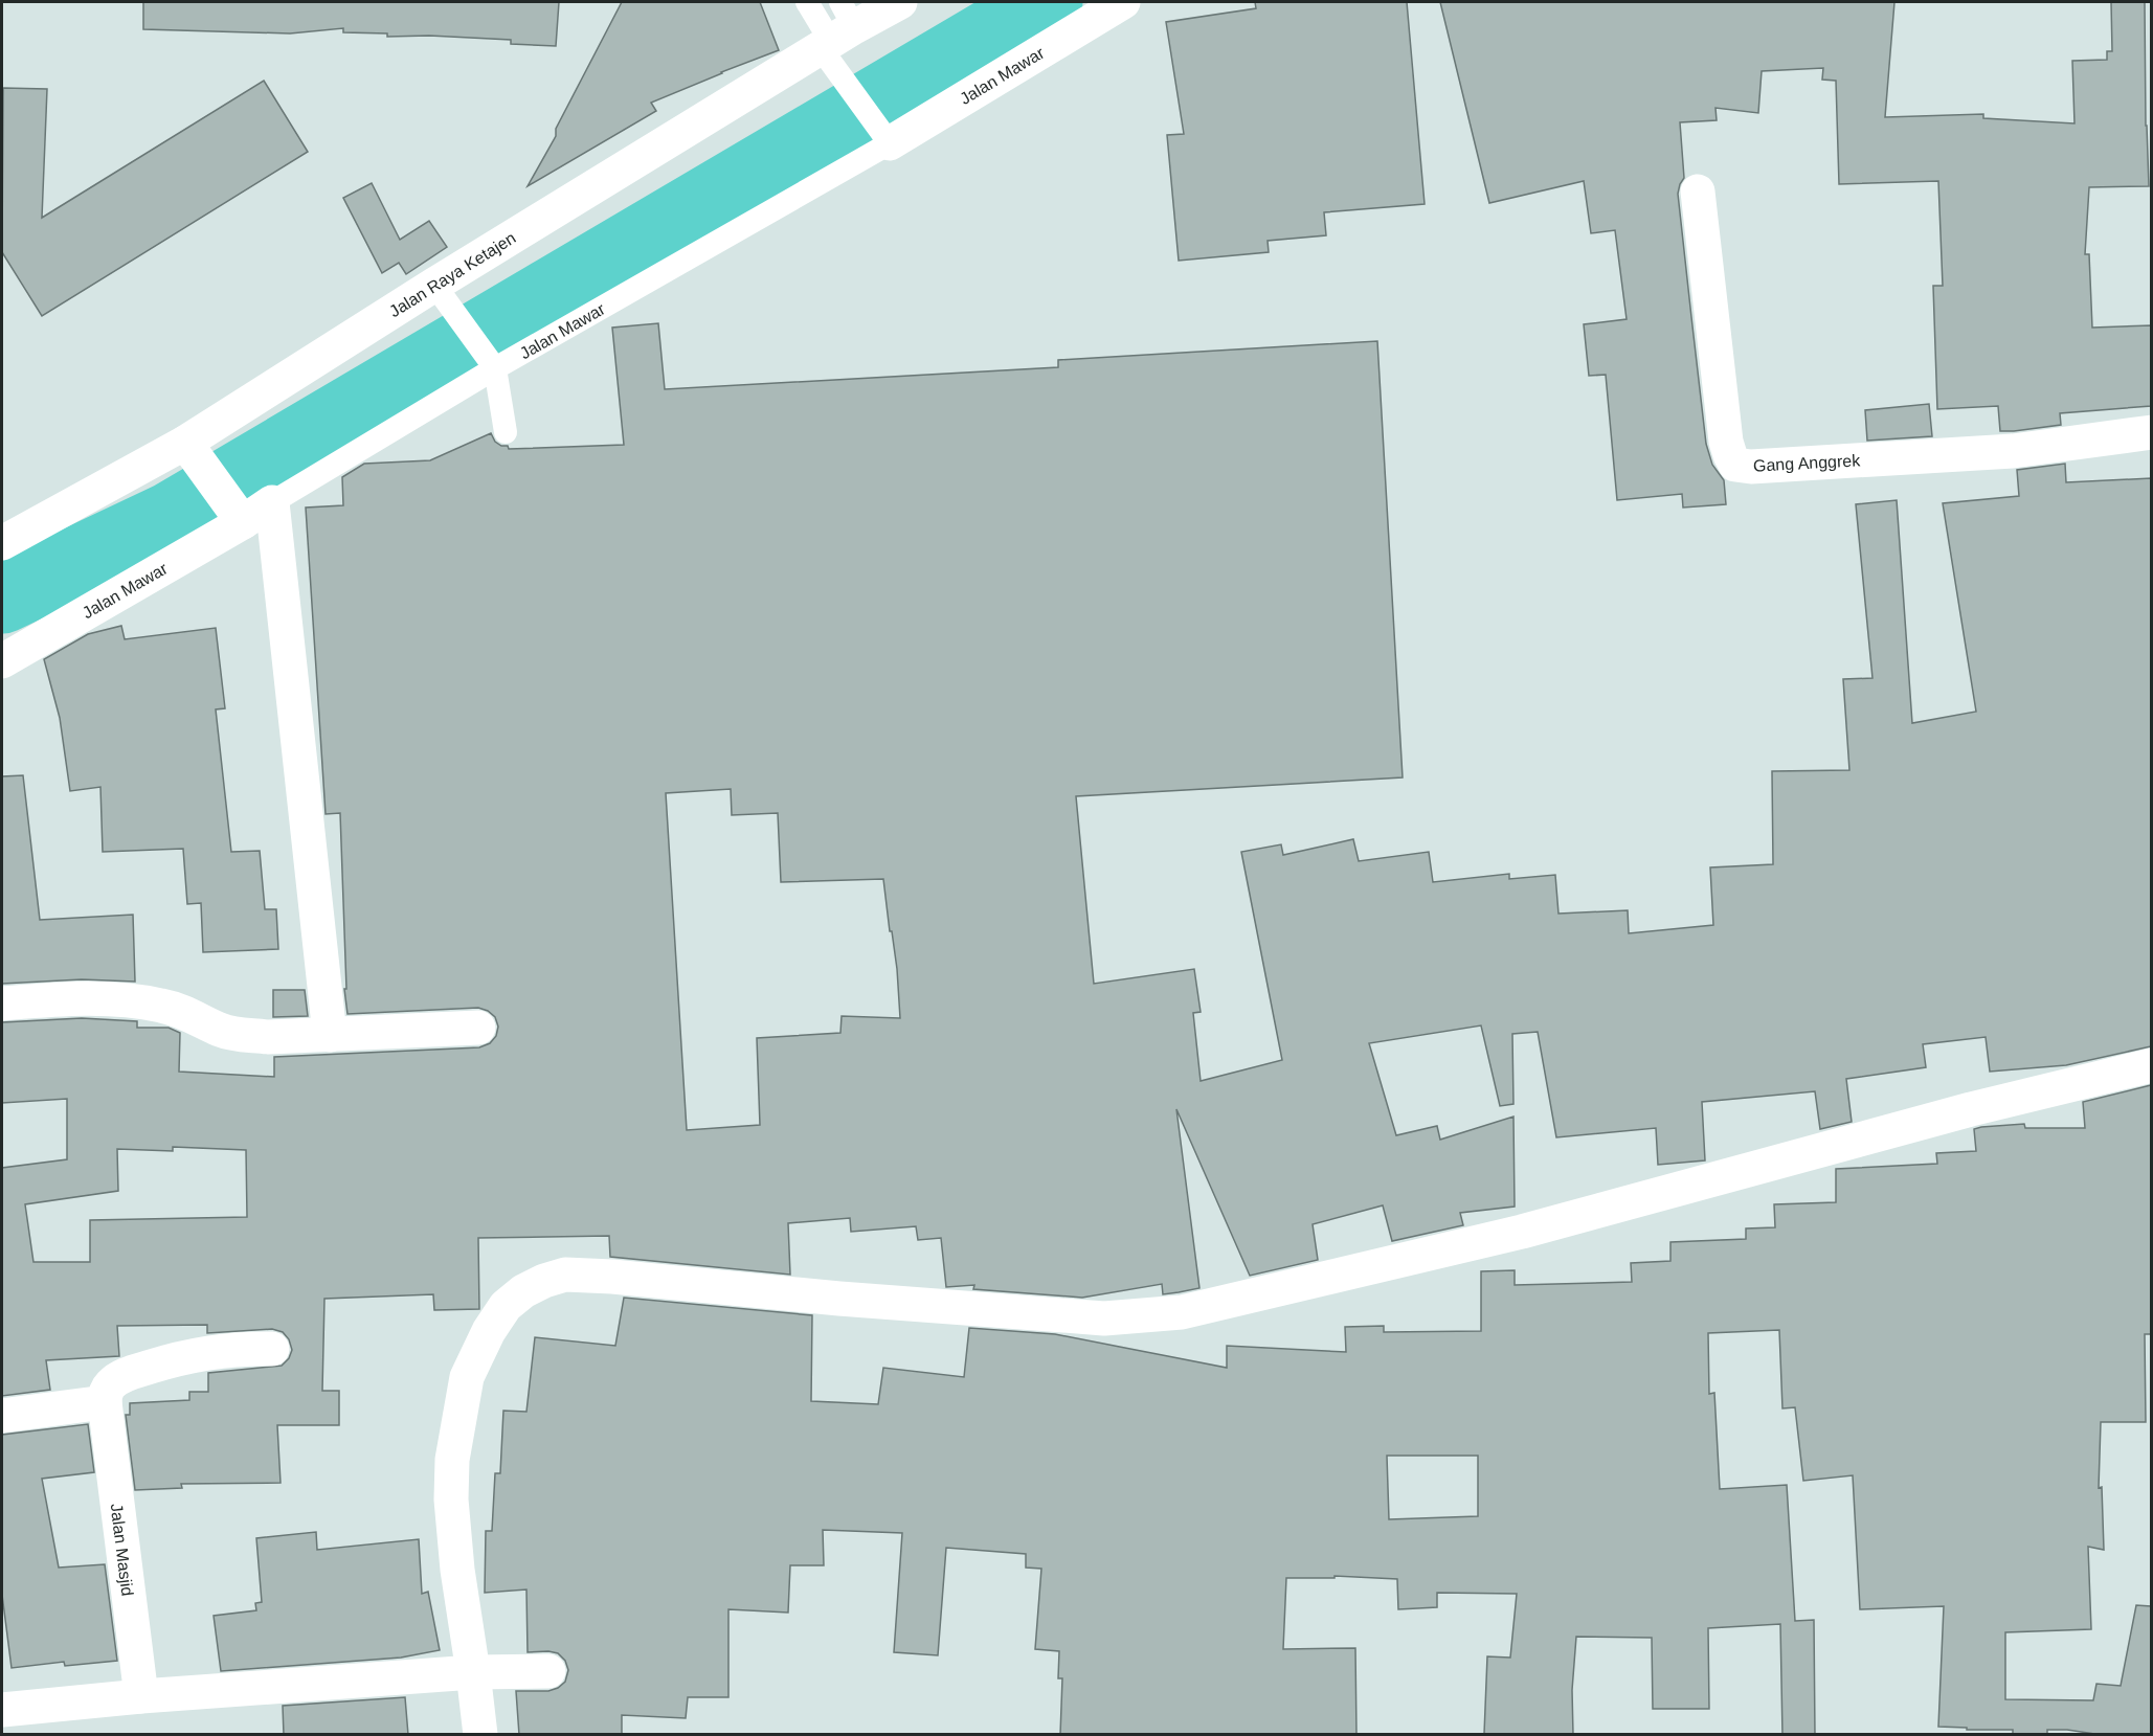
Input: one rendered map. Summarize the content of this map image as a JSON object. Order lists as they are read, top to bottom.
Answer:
{
  "streets": {
    "street": [
      "Jalan Mawar",
      "Jalan Raya Ketajen",
      "Gang Anggrek",
      "Jalan Masjid"
    ]
  }
}
